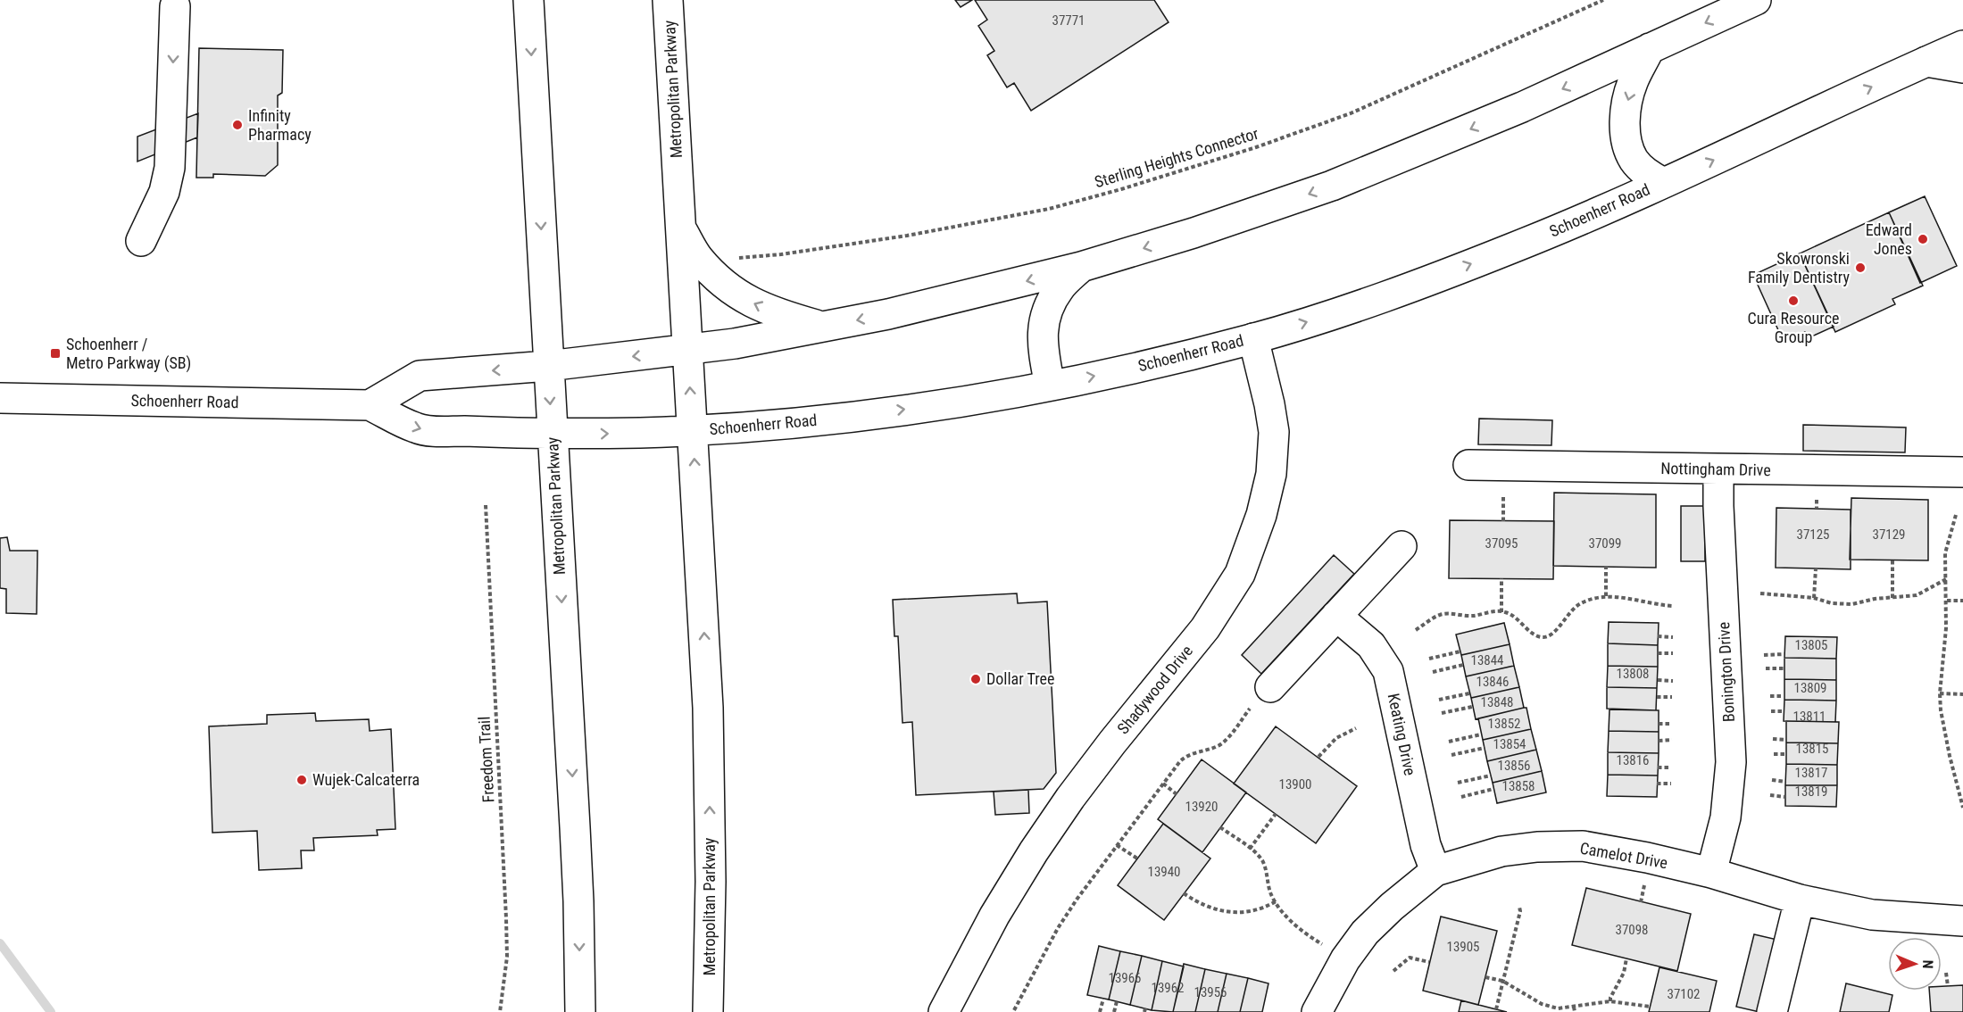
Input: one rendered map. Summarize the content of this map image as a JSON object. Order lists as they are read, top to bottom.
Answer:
{
  "streets": {
    "main road": [
      "Metropolitan Parkway",
      "Schoenherr Road",
      "Nottingham Drive",
      "Bonington Drive",
      "Shadywood Drive",
      "Keating Drive",
      "Camelot Drive"
    ],
    "path": ["Sterling Heights Connector", "Freedom Trail"]
  },
  "crossings": [
    ["Metropolitan Parkway", "Schoenherr Road"],
    ["Schoenherr Road", "Shadywood Drive"],
    ["Nottingham Drive", "Bonington Drive"],
    ["Bonington Drive", "Camelot Drive"],
    ["Keating Drive", "Camelot Drive"]
  ],
  "places": {
    "other": [
      "Infinity Pharmacy",
      "Edward Jones",
      "Skowronski Family Dentistry",
      "Cura Resource Group",
      "Dollar Tree",
      "Wujek-Calcaterra"
    ],
    "transit": ["Schoenherr / Metro Parkway (SB)"]
  },
  "house_numbers": [
    "37771",
    "37125",
    "37129",
    "37095",
    "37099",
    "13805",
    "13844",
    "13808",
    "13846",
    "13809",
    "13848",
    "13811",
    "13852",
    "13854",
    "13815",
    "13816",
    "13856",
    "13817",
    "13900",
    "13858",
    "13819",
    "13920",
    "13940",
    "37098",
    "13905",
    "13966",
    "13962",
    "13956",
    "37102"
  ],
  "north": "right"
}
